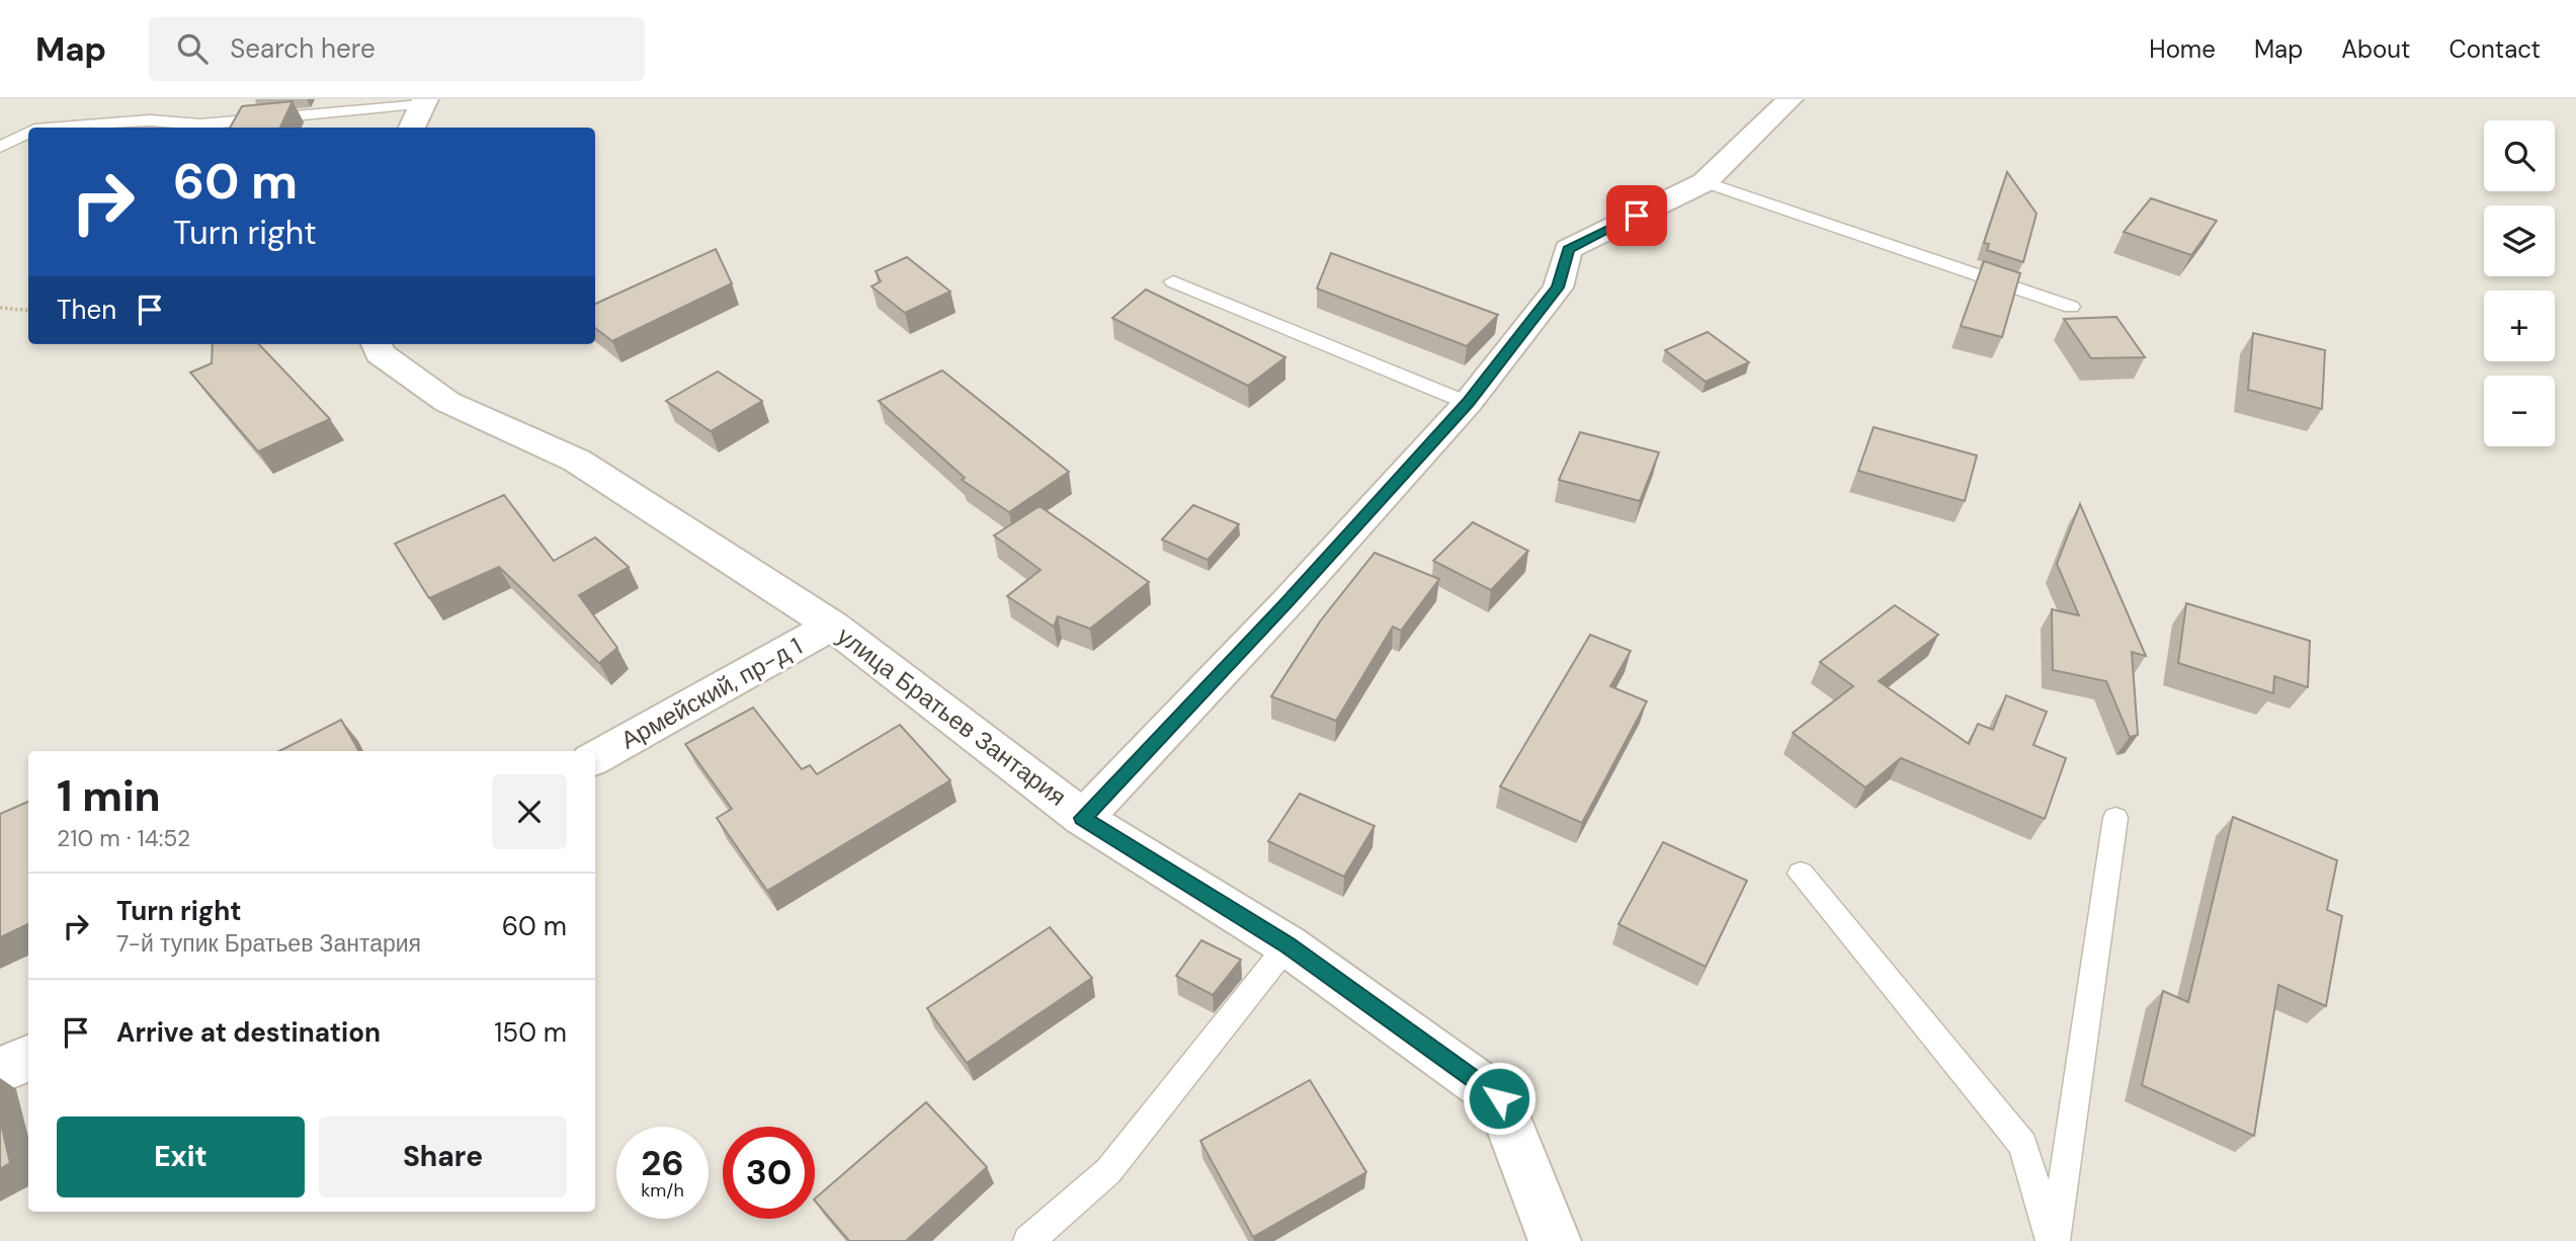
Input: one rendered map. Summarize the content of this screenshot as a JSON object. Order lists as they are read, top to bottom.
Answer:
{
  "streets": {
    "street": ["Армейский, пр-д 1", "улица Братьев Зантария"]
  },
  "crossings": [
    ["Армейский, пр-д 1", "улица Братьев Зантария"]
  ],
  "page": {
    "header": "Map",
    "search": "Search here",
    "nav": [
      "Home",
      "Map",
      "About",
      "Contact"
    ],
    "map_buttons": ["+", "−"],
    "turn": ["60 m", "Turn right"],
    "then": "Then",
    "heading": ["1 min", "210 m · 14:52"],
    "list": [
      {
        "name": "Turn right",
        "note": "7-й тупик Братьев Зантария",
        "value": "60 m"
      },
      {
        "name": "Arrive at destination",
        "value": "150 m"
      }
    ],
    "buttons": ["Exit", "Share"],
    "speed": "26 km/h",
    "limit": "30"
  }
}
